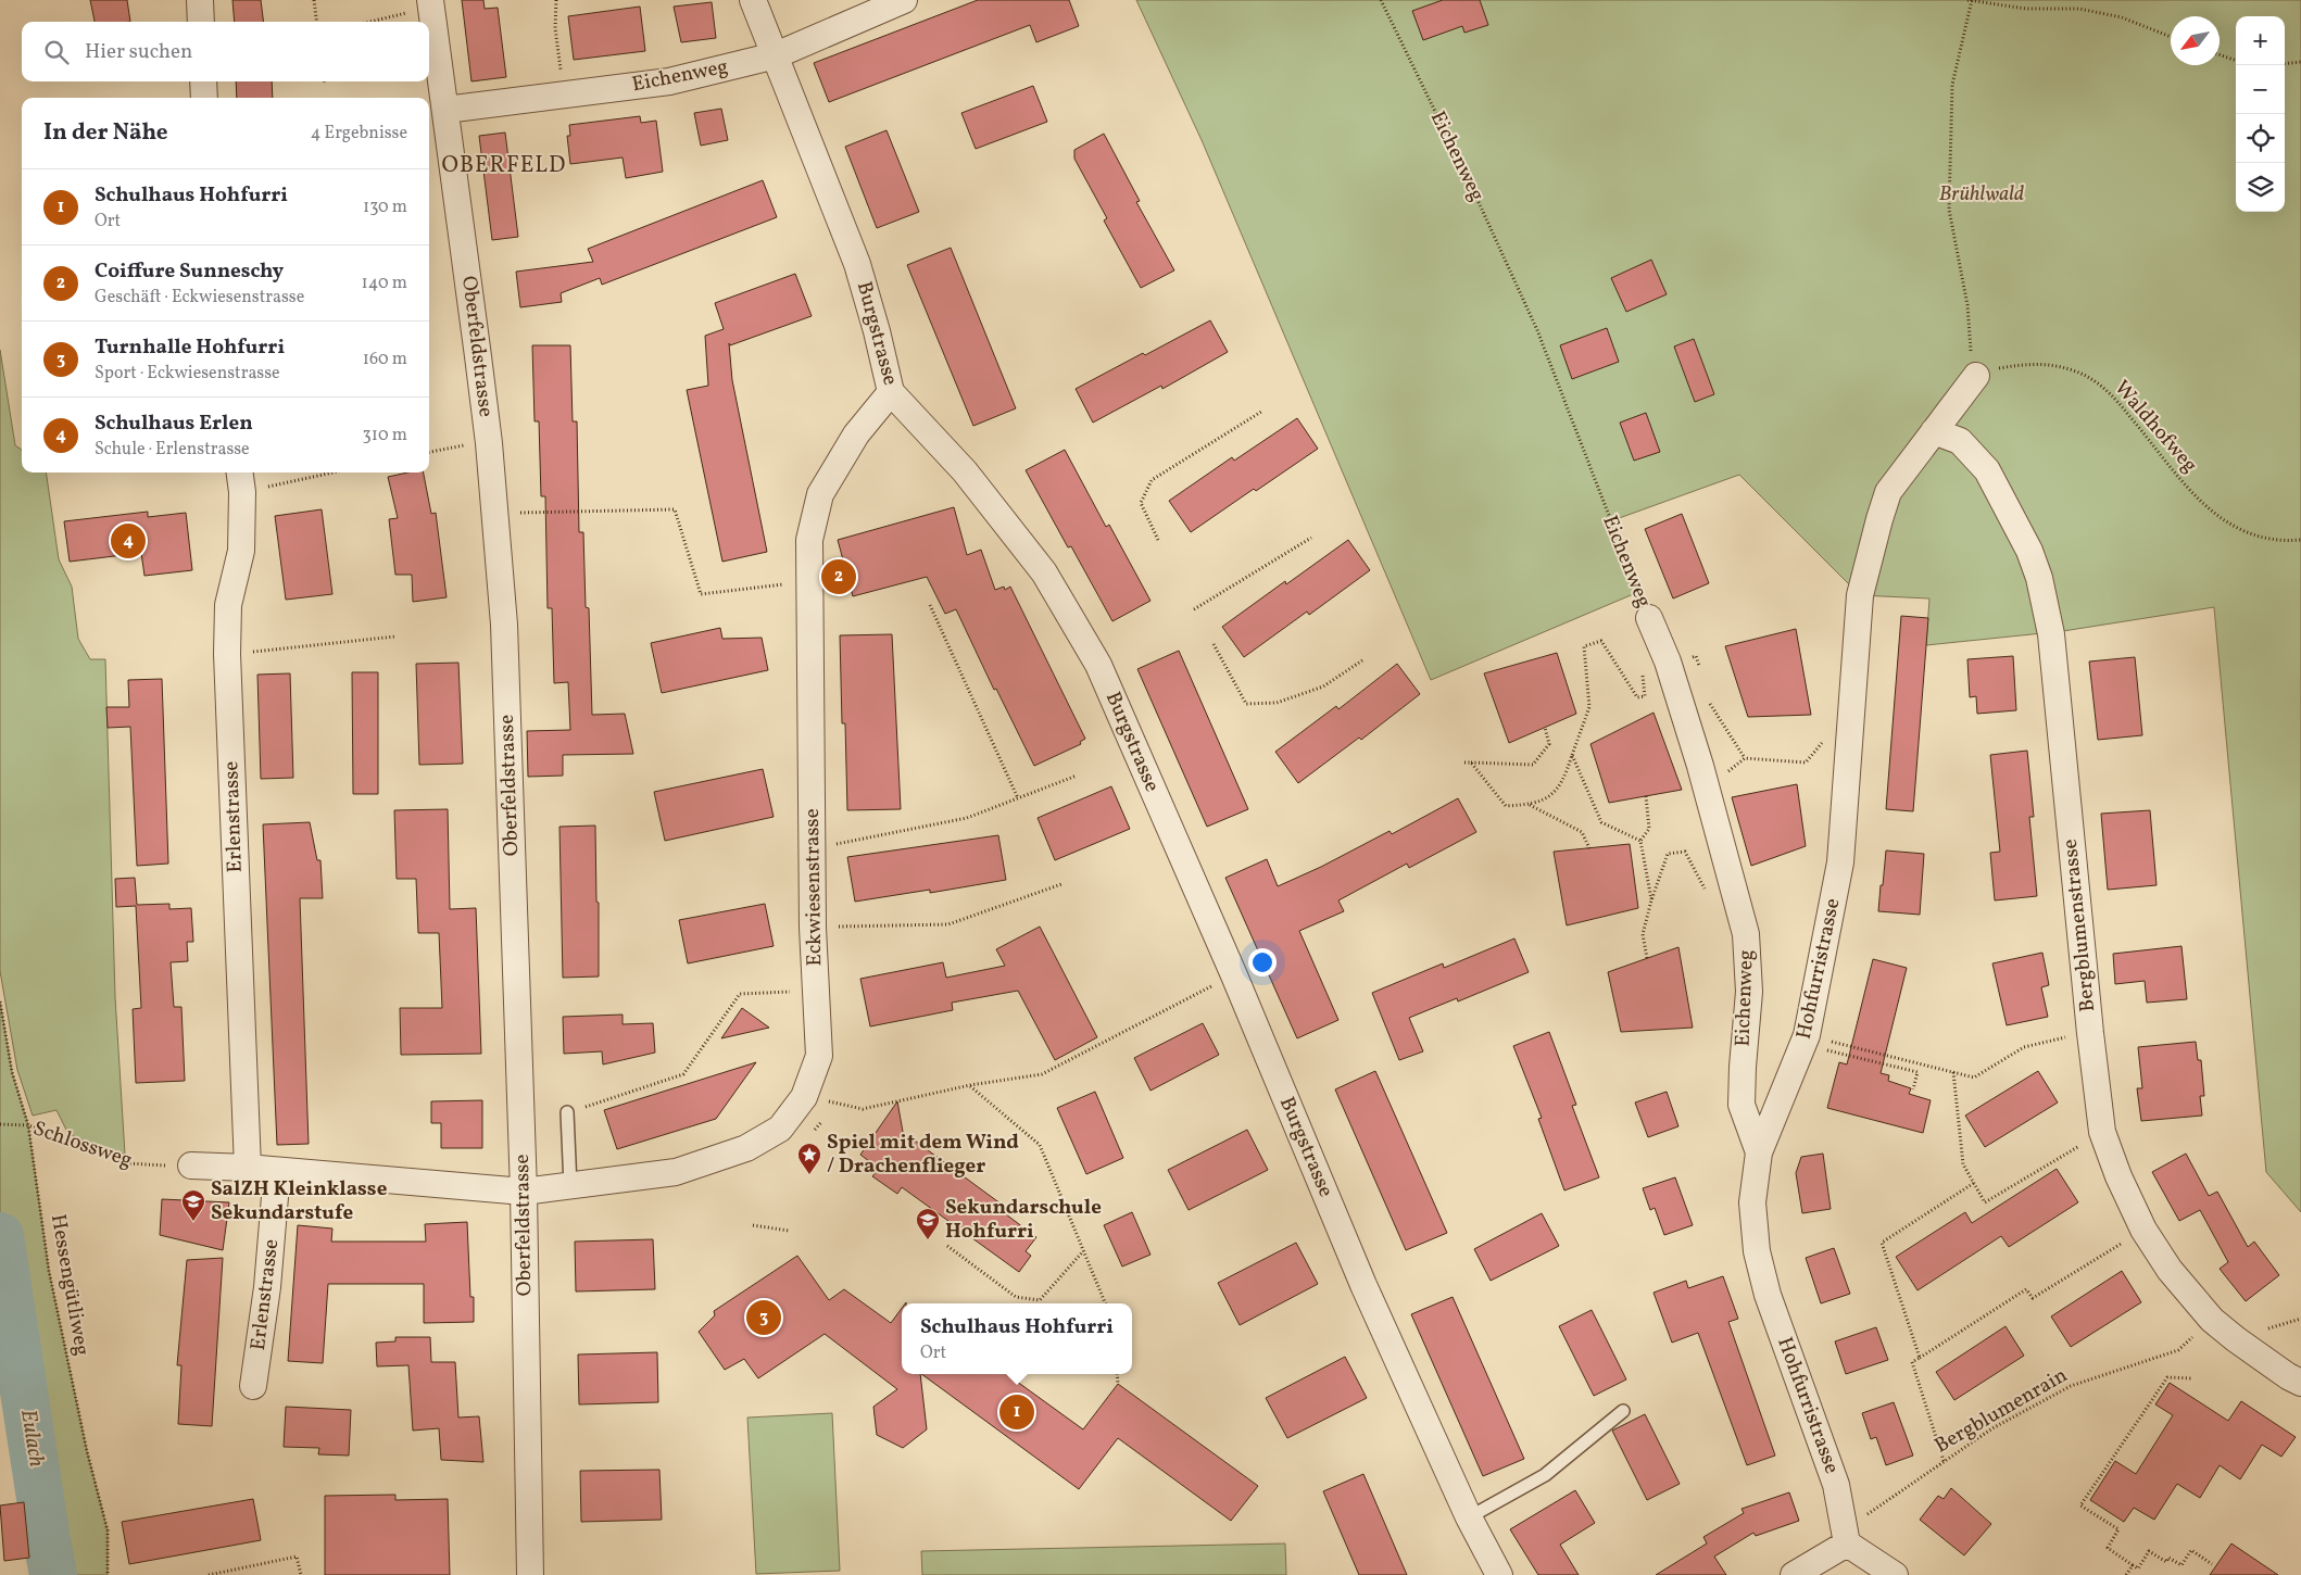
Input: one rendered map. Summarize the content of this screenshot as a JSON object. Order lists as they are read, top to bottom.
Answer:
{
  "streets": {
    "street": [
      "Eichenweg",
      "Burgstrasse",
      "Oberfeldstrasse",
      "Erlenstrasse",
      "Eckwiesenstrasse",
      "Bergblumenstrasse",
      "Hohfurristrasse"
    ],
    "path": [
      "Waldhofweg",
      "Schlossweg",
      "Hessengütliweg",
      "Bergblumenrain"
    ]
  },
  "crossings": [
    ["Eichenweg", "Burgstrasse"],
    ["Eichenweg", "Oberfeldstrasse"],
    ["Eichenweg", "Hohfurristrasse"],
    ["Burgstrasse", "Eckwiesenstrasse"],
    ["Oberfeldstrasse", "Eckwiesenstrasse"],
    ["Waldhofweg", "Hohfurristrasse"],
    ["Bergblumenstrasse", "Hohfurristrasse"],
    ["Bergblumenstrasse", "Bergblumenrain"],
    ["Schlossweg", "Hessengütliweg"]
  ],
  "districts": ["OBERFELD"],
  "water": ["Eulach"],
  "parks": ["Brühlwald"],
  "places": {
    "place": ["Spiel mit dem Wind / Drachenflieger"],
    "school or university": ["SalZH Kleinklasse Sekundarstufe", "Sekundarschule Hohfurri"]
  },
  "north": "bottom left",
  "page": {
    "map_buttons": ["+", "−"],
    "search": "Hier suchen",
    "heading": ["In der Nähe", "4 Ergebnisse"],
    "list": [
      {
        "mark": "1",
        "name": "Schulhaus Hohfurri",
        "note": "Ort",
        "value": "130 m"
      },
      {
        "mark": "2",
        "name": "Coiffure Sunneschy",
        "note": "Geschäft · Eckwiesenstrasse",
        "value": "140 m"
      },
      {
        "mark": "3",
        "name": "Turnhalle Hohfurri",
        "note": "Sport · Eckwiesenstrasse",
        "value": "160 m"
      },
      {
        "mark": "4",
        "name": "Schulhaus Erlen",
        "note": "Schule · Erlenstrasse",
        "value": "310 m"
      }
    ],
    "pins": [
      "4",
      "2",
      "3",
      "1"
    ],
    "popup": ["Schulhaus Hohfurri", "Ort"]
  }
}
